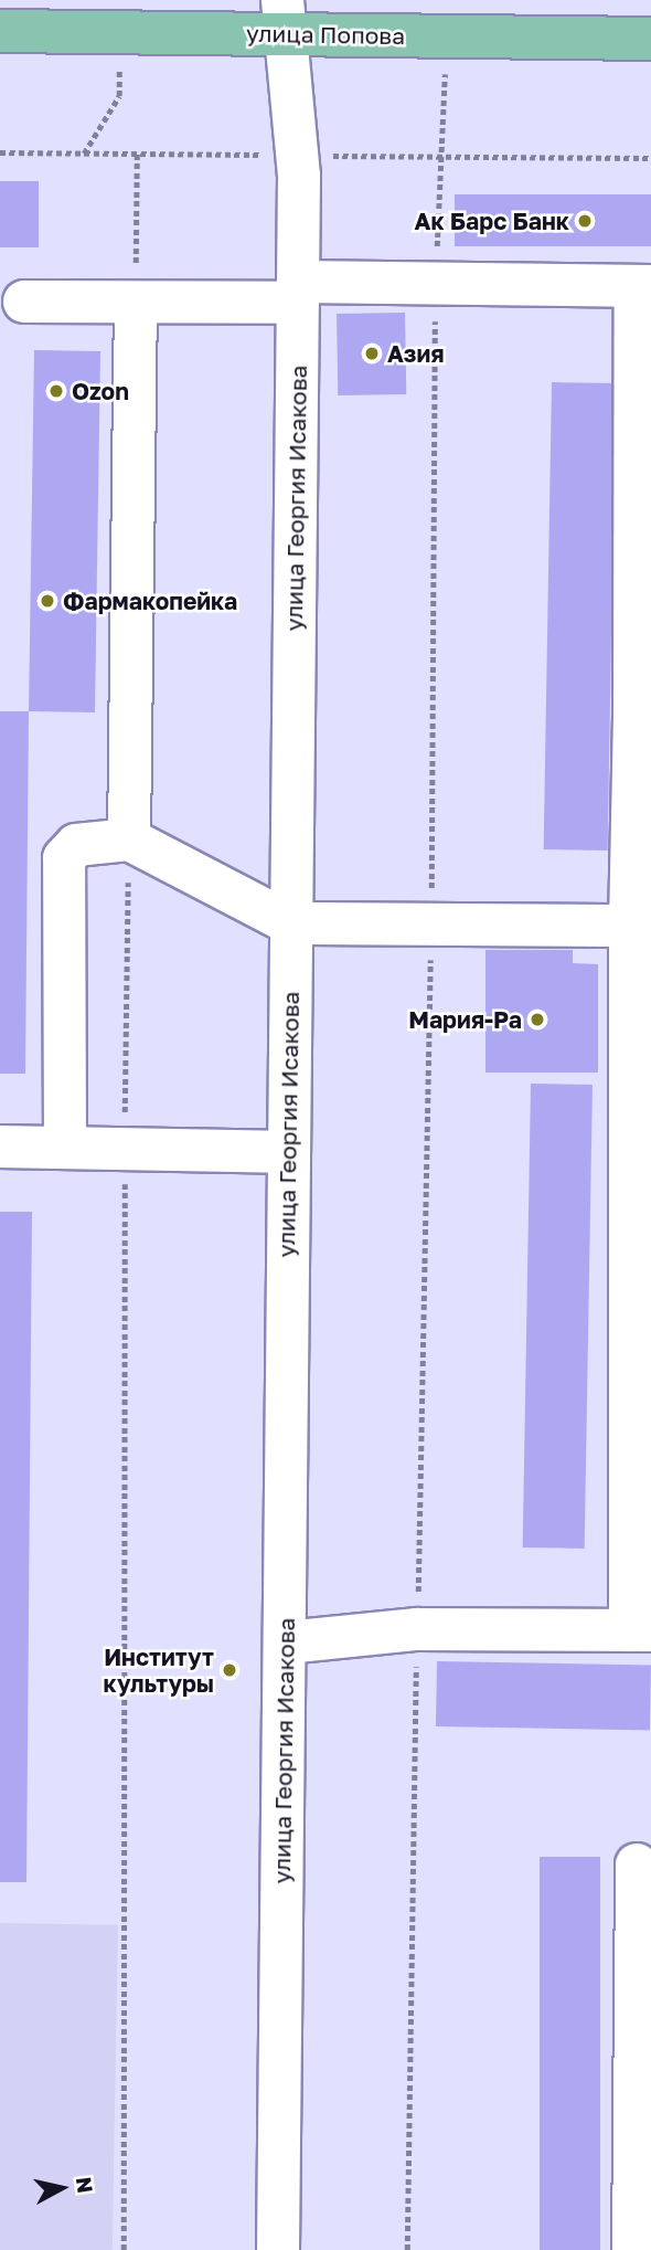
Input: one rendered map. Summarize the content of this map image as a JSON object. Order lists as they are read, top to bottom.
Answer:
{
  "streets": {
    "main road": ["улица Попова"],
    "street": ["улица Георгия Исакова"]
  },
  "crossings": [
    ["улица Попова", "улица Георгия Исакова"]
  ],
  "places": [
    "Ак Барс Банк",
    "Азия",
    "Ozon",
    "Фармакопейка",
    "Мария-Ра",
    "Институт культуры"
  ],
  "north": "right"
}
